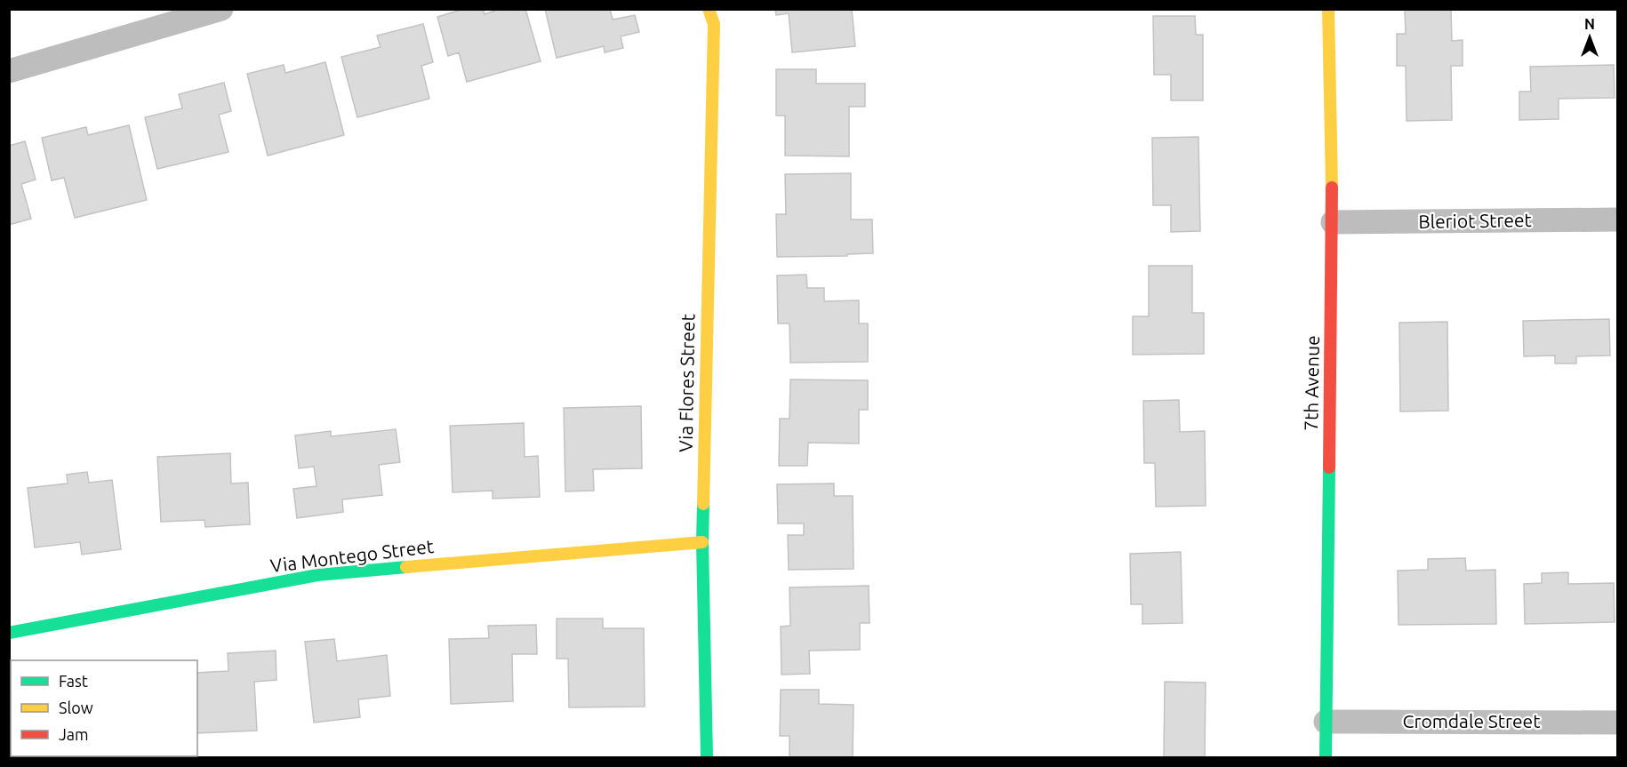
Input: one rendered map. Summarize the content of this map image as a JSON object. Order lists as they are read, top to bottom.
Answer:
{
  "streets": {
    "street": [
      "Bleriot Street",
      "Via Flores Street",
      "7th Avenue",
      "Via Montego Street",
      "Cromdale Street"
    ]
  },
  "crossings": [
    ["Bleriot Street", "7th Avenue"],
    ["Via Flores Street", "Via Montego Street"],
    ["7th Avenue", "Cromdale Street"]
  ],
  "legend": ["Fast", "Slow", "Jam"],
  "north": "top"
}
